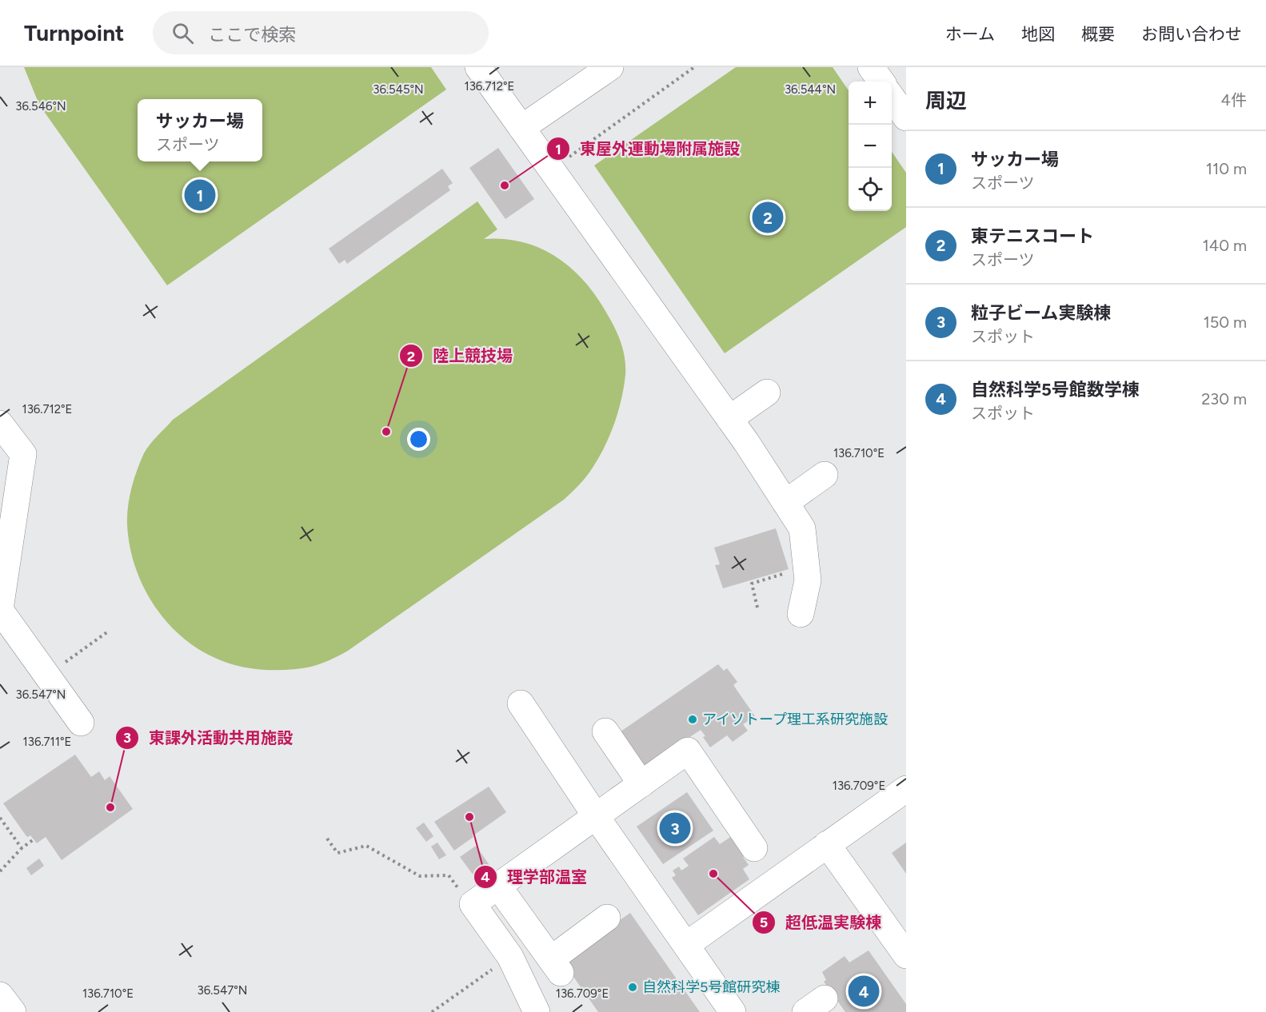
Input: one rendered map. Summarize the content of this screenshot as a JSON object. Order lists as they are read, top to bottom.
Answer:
{
  "places": [
    "東屋外運動場附属施設",
    "陸上競技場",
    "アイソトープ理工系研究施設",
    "東課外活動共用施設",
    "理学部温室",
    "超低温実験棟",
    "自然科学5号館研究棟"
  ],
  "page": {
    "header": "Turnpoint",
    "search": "ここで検索",
    "nav": [
      "ホーム",
      "地図",
      "概要",
      "お問い合わせ"
    ],
    "heading": ["周辺", "4件"],
    "map_buttons": ["+", "−"],
    "popup": ["サッカー場", "スポーツ"],
    "list": [
      {
        "mark": "1",
        "name": "サッカー場",
        "note": "スポーツ",
        "value": "110 m"
      },
      {
        "mark": "2",
        "name": "東テニスコート",
        "note": "スポーツ",
        "value": "140 m"
      },
      {
        "mark": "3",
        "name": "粒子ビーム実験棟",
        "note": "スポット",
        "value": "150 m"
      },
      {
        "mark": "4",
        "name": "自然科学5号館数学棟",
        "note": "スポット",
        "value": "230 m"
      }
    ],
    "pins": [
      "1",
      "2",
      "3",
      "4"
    ]
  },
  "coordinates": [
    "136.712°E",
    "36.545°N",
    "36.544°N",
    "36.546°N",
    "136.710°E",
    "36.547°N",
    "136.711°E",
    "136.709°E"
  ]
}
